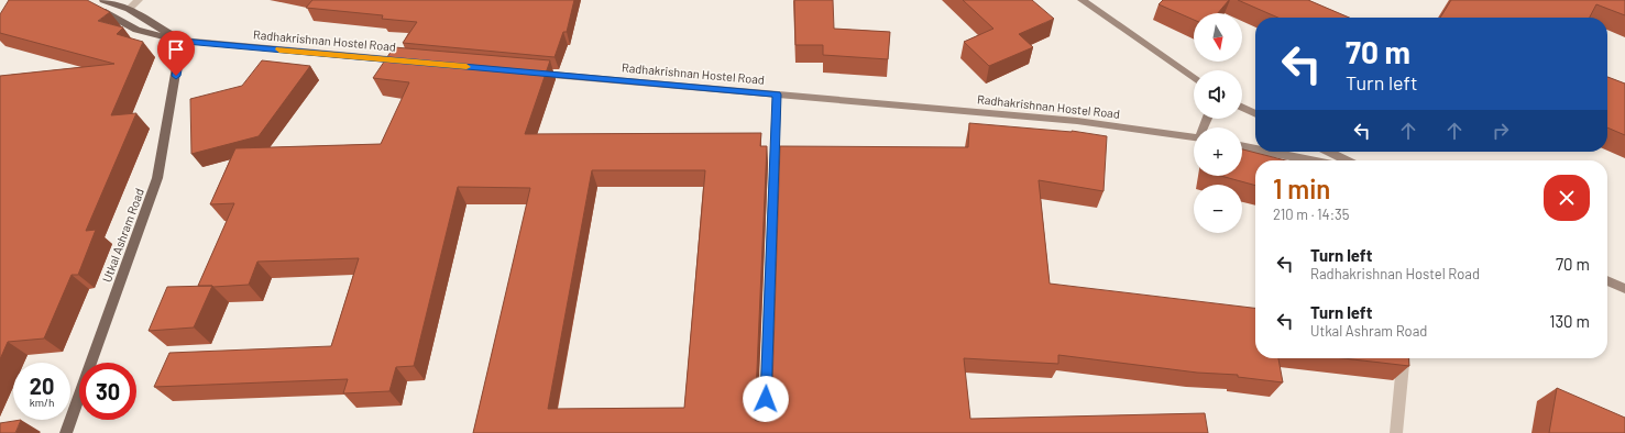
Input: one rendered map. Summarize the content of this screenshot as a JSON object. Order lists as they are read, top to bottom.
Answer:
{
  "streets": {
    "main road": ["Radhakrishnan Hostel Road", "Utkal Ashram Road"]
  },
  "crossings": [
    ["Radhakrishnan Hostel Road", "Utkal Ashram Road"]
  ],
  "north": "bottom",
  "page": {
    "map_buttons": ["+", "−"],
    "turn": ["70 m", "Turn left"],
    "heading": ["1 min", "210 m · 14:35"],
    "list": [
      {
        "name": "Turn left",
        "note": "Radhakrishnan Hostel Road",
        "value": "70 m"
      },
      {
        "name": "Turn left",
        "note": "Utkal Ashram Road",
        "value": "130 m"
      }
    ],
    "speed": "20 km/h",
    "limit": "30"
  }
}
